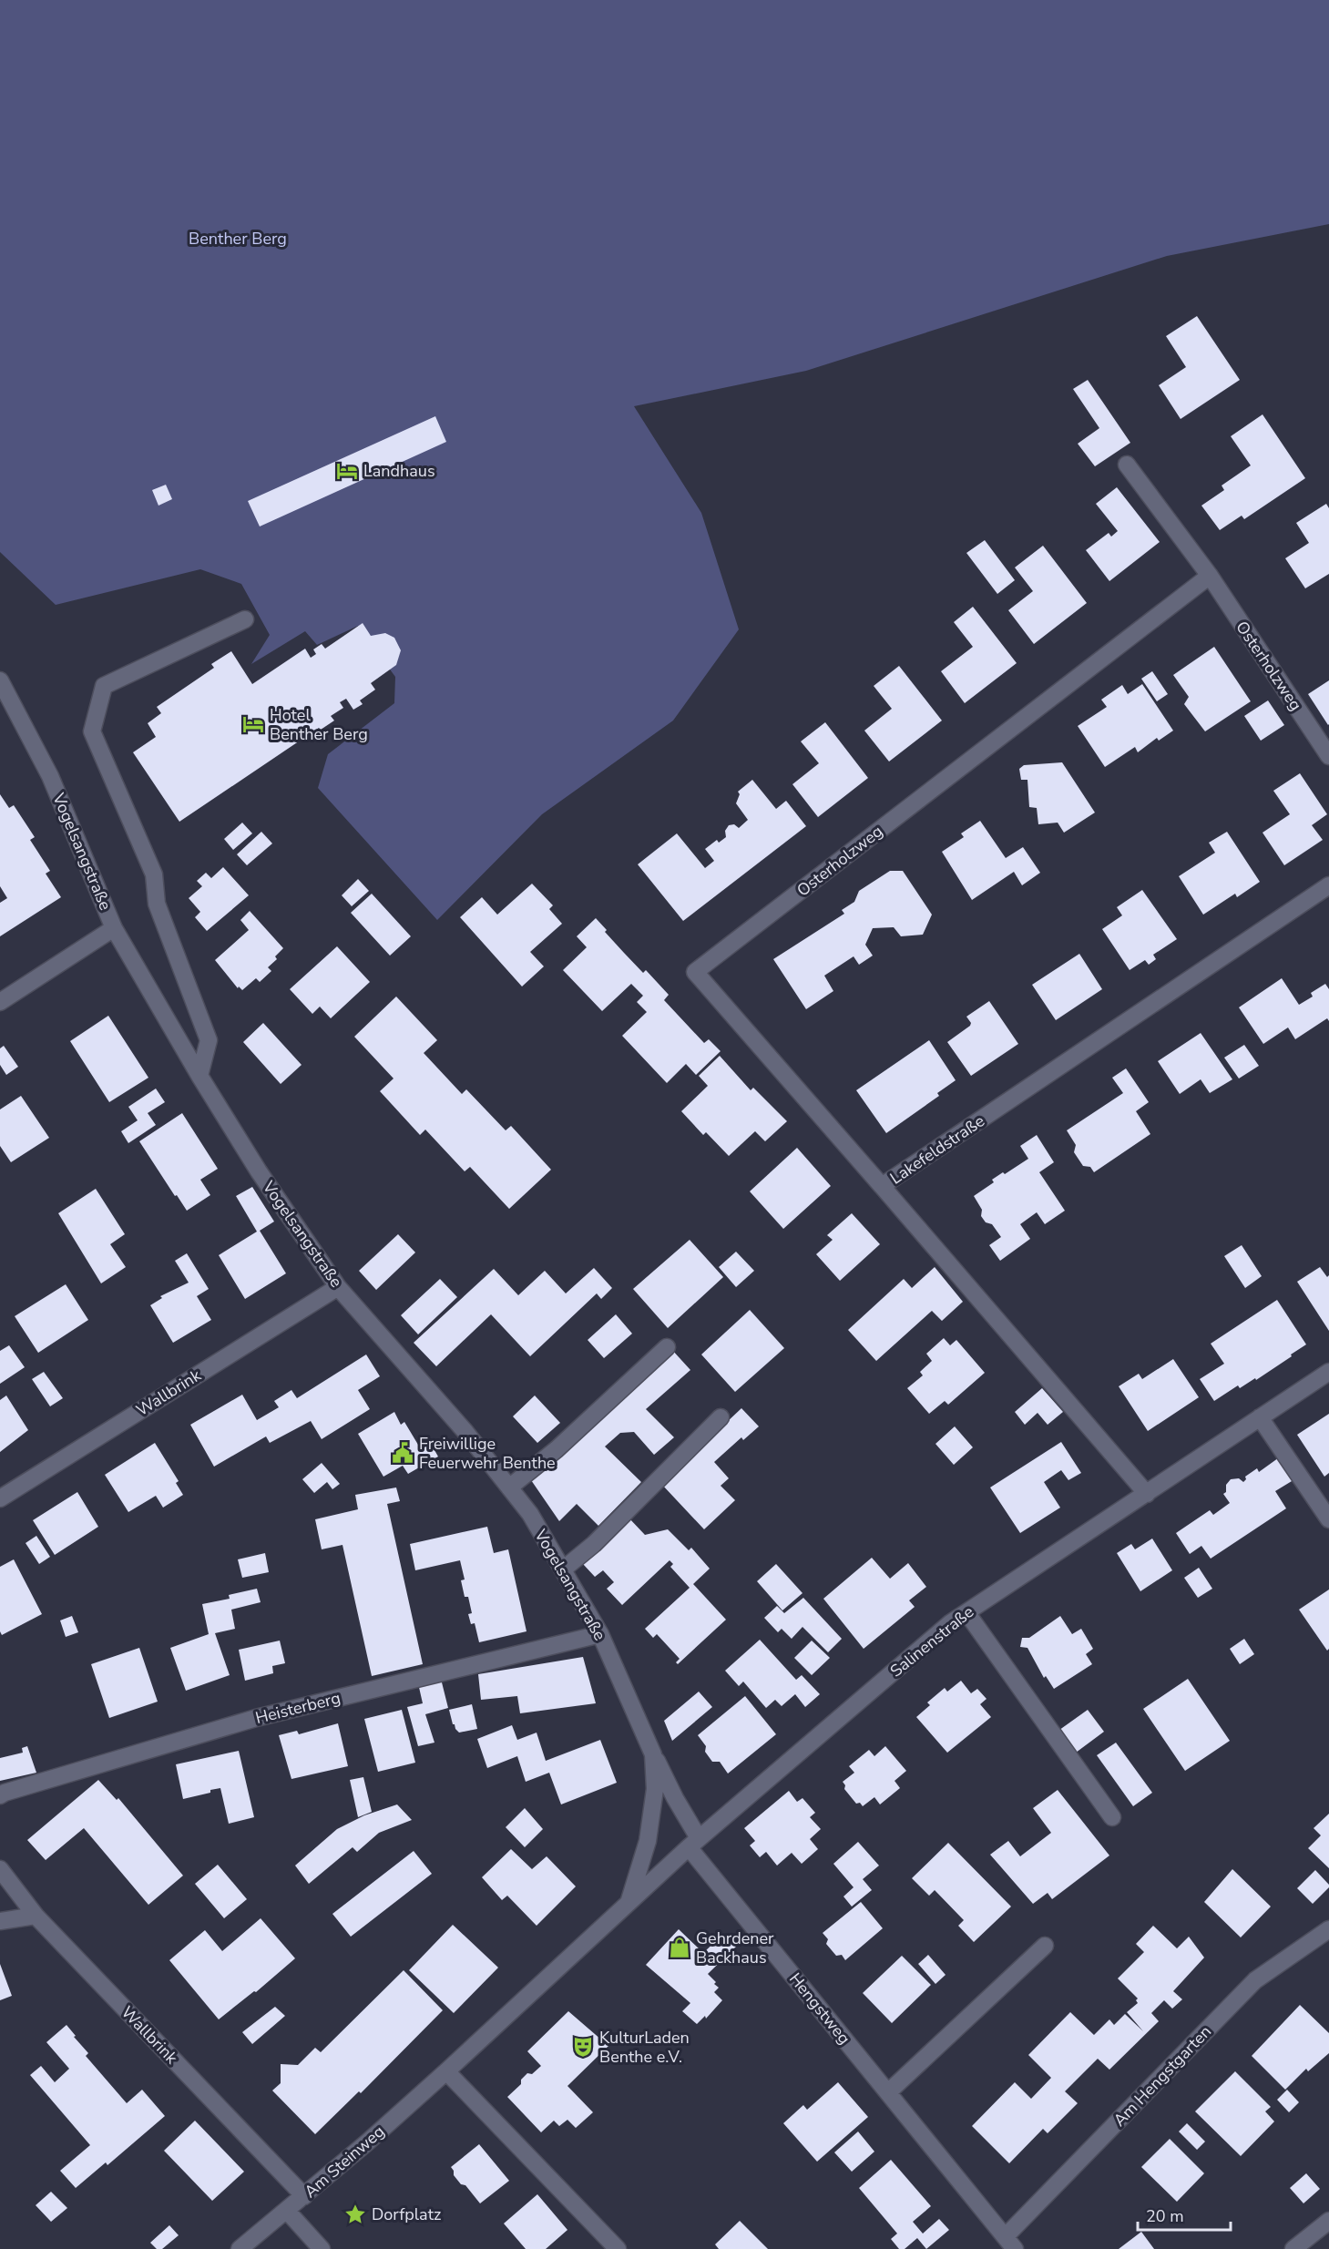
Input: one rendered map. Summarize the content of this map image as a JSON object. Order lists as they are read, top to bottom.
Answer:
{
  "streets": {
    "street": [
      "Osterholzweg",
      "Vogelsangstraße",
      "Lakefeldstraße",
      "Wallbrink",
      "Salinenstraße",
      "Heisterberg",
      "Hengstweg",
      "Am Hengstgarten",
      "Am Steinweg"
    ]
  },
  "crossings": [
    ["Osterholzweg", "Lakefeldstraße"],
    ["Vogelsangstraße", "Wallbrink"],
    ["Vogelsangstraße", "Salinenstraße"],
    ["Vogelsangstraße", "Heisterberg"],
    ["Vogelsangstraße", "Hengstweg"],
    ["Vogelsangstraße", "Am Steinweg"],
    ["Lakefeldstraße", "Salinenstraße"],
    ["Wallbrink", "Am Steinweg"],
    ["Salinenstraße", "Hengstweg"],
    ["Salinenstraße", "Am Steinweg"],
    ["Hengstweg", "Am Hengstgarten"]
  ],
  "parks": ["Benther Berg"],
  "places": {
    "hotel": ["Landhaus", "Hotel Benther Berg"],
    "public building": ["Freiwillige Feuerwehr Benthe"],
    "shop": ["Gehrdener Backhaus"],
    "theatre": ["KulturLaden Benthe e.V."],
    "place": ["Dorfplatz"]
  },
  "scale_bar": "20 m"
}
